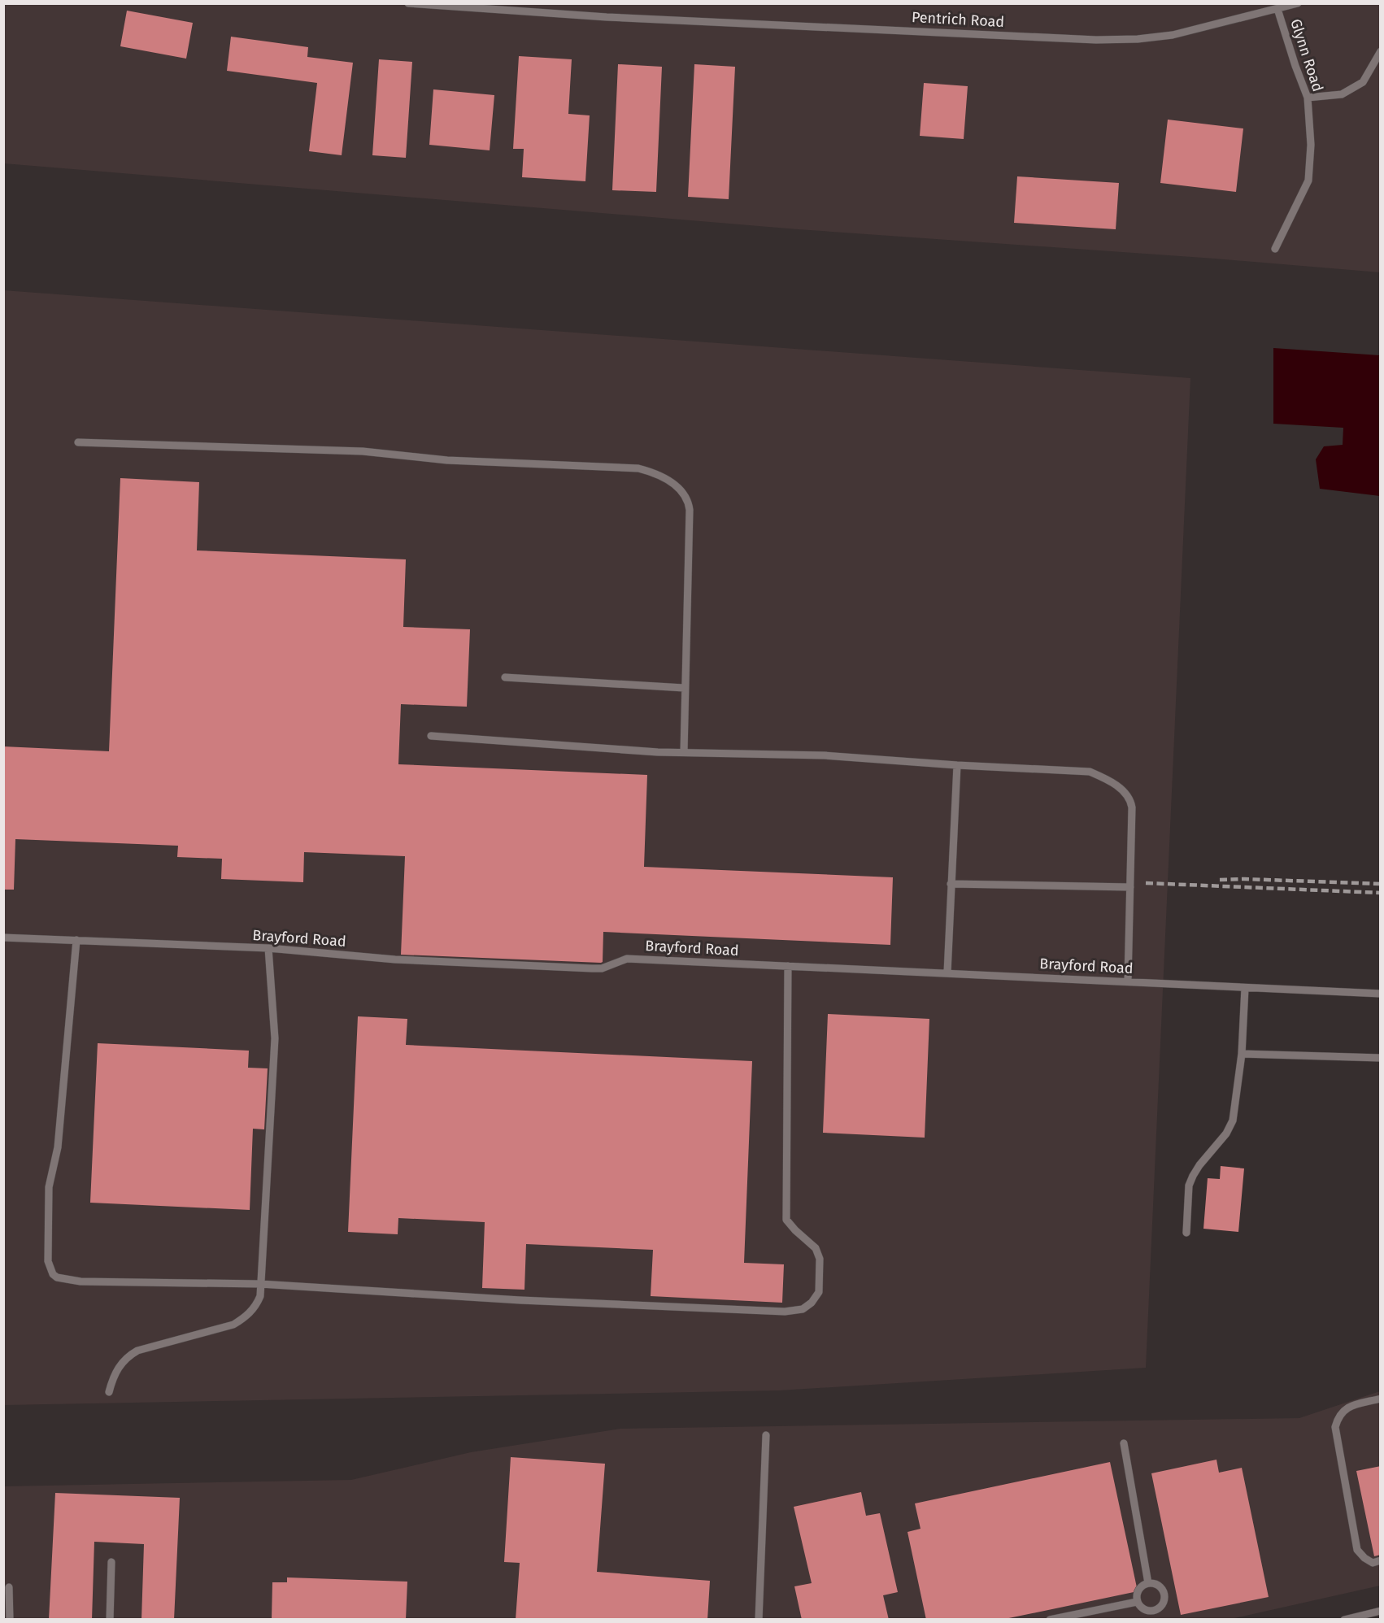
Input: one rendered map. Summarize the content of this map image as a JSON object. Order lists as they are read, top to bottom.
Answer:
{
  "streets": {
    "lane": ["Pentrich Road", "Glynn Road", "Brayford Road"]
  },
  "crossings": [
    ["Pentrich Road", "Glynn Road"]
  ]
}
